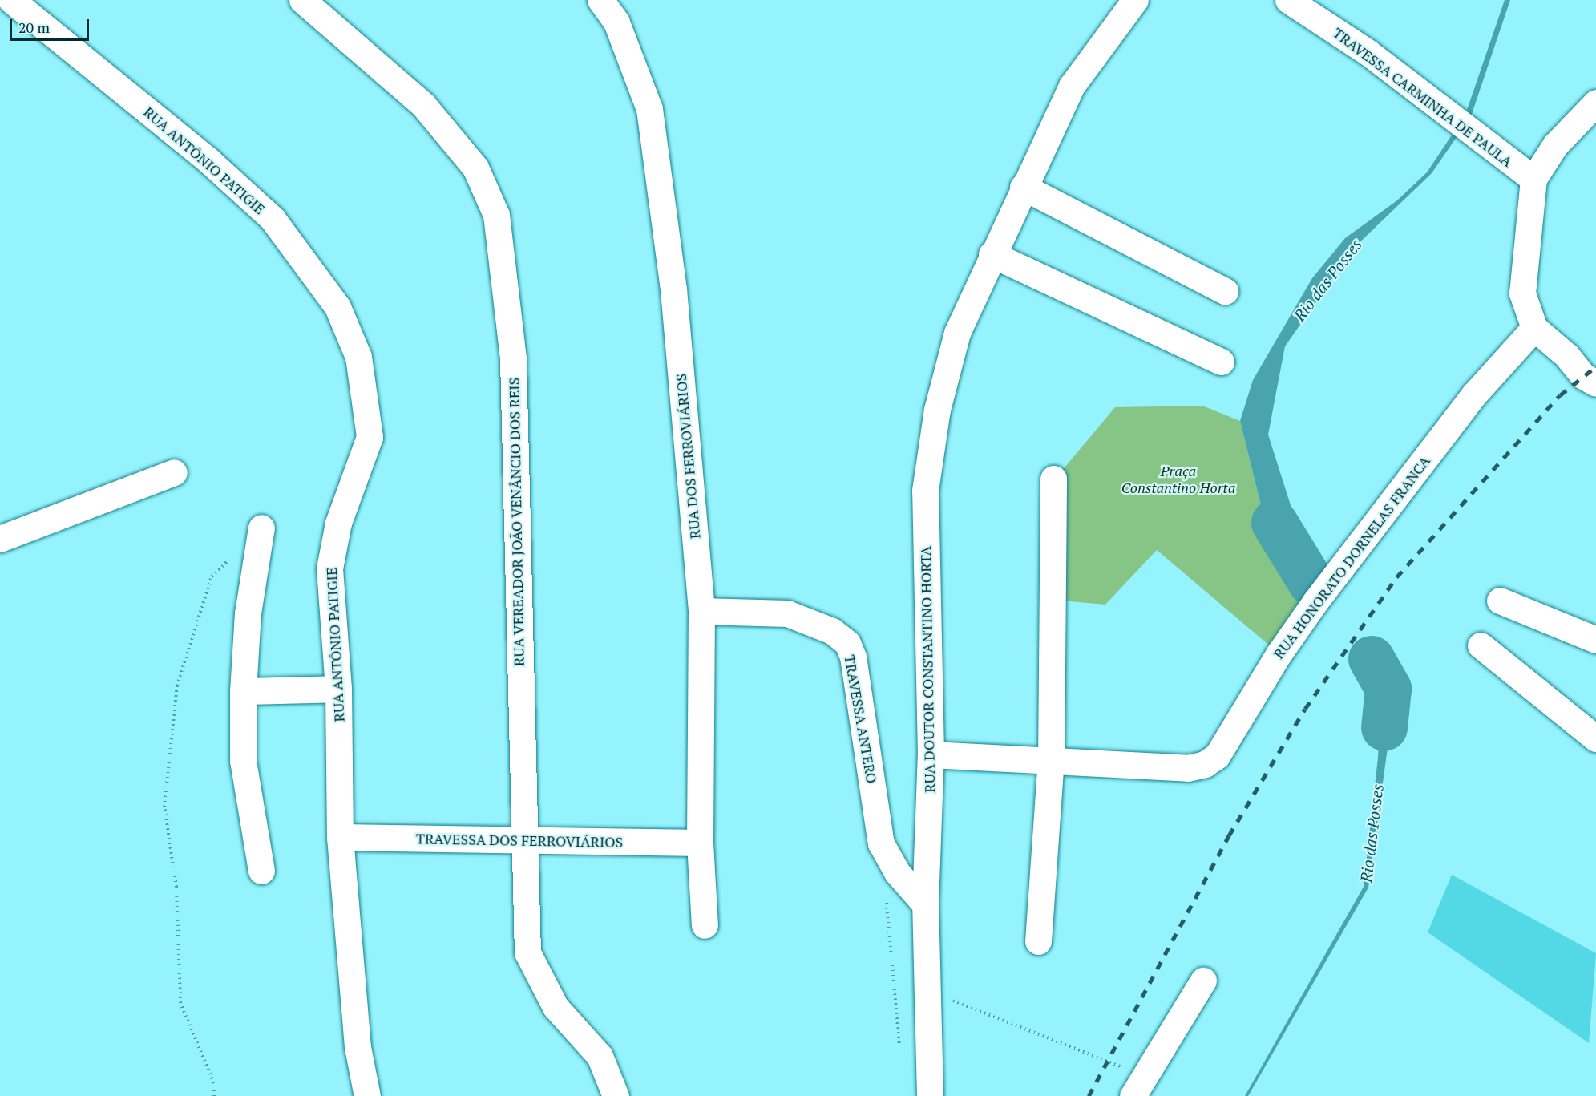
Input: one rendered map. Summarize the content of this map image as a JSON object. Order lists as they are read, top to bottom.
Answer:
{
  "streets": {
    "street": [
      "TRAVESSA CARMINHA DE PAULA",
      "RUA ANTÔNIO PATIGIE",
      "RUA DOS FERROVIÁRIOS",
      "RUA VEREADOR JOÃO VENÂNCIO DOS REIS",
      "RUA HONORATO DORNELAS FRANCA",
      "RUA DOUTOR CONSTANTINO HORTA",
      "TRAVESSA ANTERO",
      "TRAVESSA DOS FERROVIÁRIOS"
    ]
  },
  "crossings": [
    ["RUA ANTÔNIO PATIGIE", "TRAVESSA DOS FERROVIÁRIOS"],
    ["RUA DOS FERROVIÁRIOS", "TRAVESSA ANTERO"],
    ["RUA DOS FERROVIÁRIOS", "TRAVESSA DOS FERROVIÁRIOS"],
    ["RUA VEREADOR JOÃO VENÂNCIO DOS REIS", "TRAVESSA DOS FERROVIÁRIOS"],
    ["RUA HONORATO DORNELAS FRANCA", "RUA DOUTOR CONSTANTINO HORTA"],
    ["RUA DOUTOR CONSTANTINO HORTA", "TRAVESSA ANTERO"]
  ],
  "water": ["Rio das Posses"],
  "parks": ["Praça Constantino Horta"],
  "scale_bar": "20 m"
}
